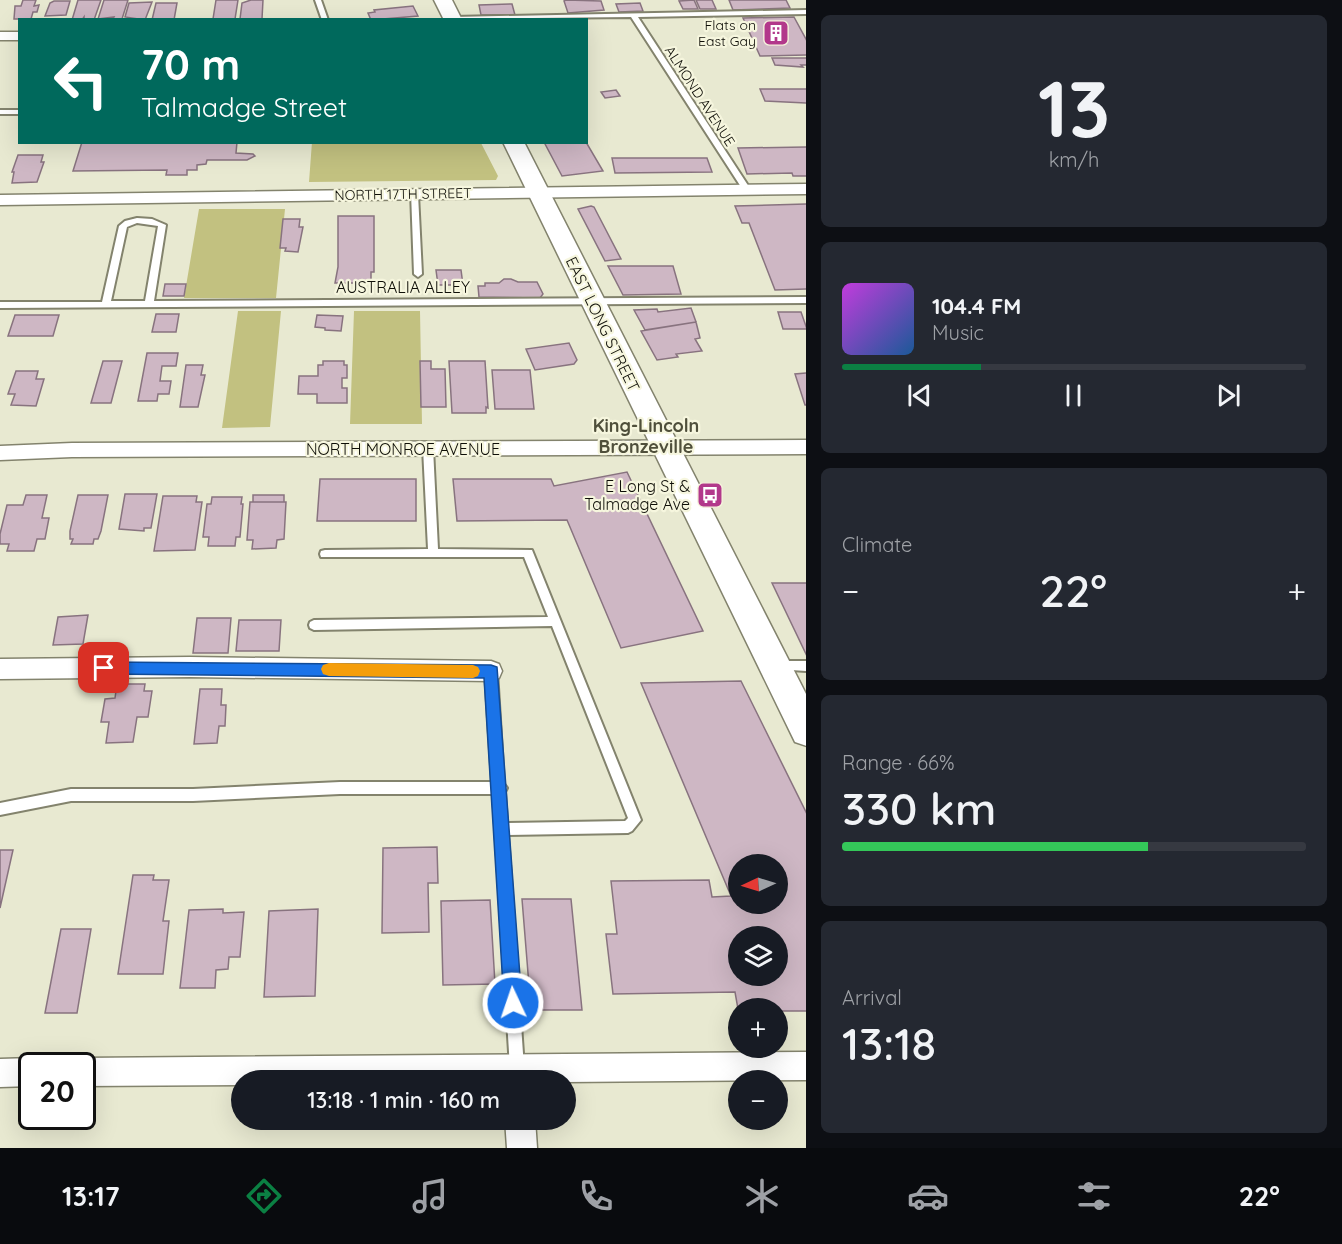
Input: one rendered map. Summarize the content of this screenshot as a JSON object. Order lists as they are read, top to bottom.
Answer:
{
  "streets": {
    "street": ["NORTH 17TH STREET", "EAST LONG STREET", "NORTH MONROE AVENUE"],
    "lane": ["ALMOND AVENUE", "AUSTRALIA ALLEY"]
  },
  "crossings": [
    ["ALMOND AVENUE", "NORTH 17TH STREET"],
    ["NORTH 17TH STREET", "EAST LONG STREET"],
    ["AUSTRALIA ALLEY", "EAST LONG STREET"],
    ["EAST LONG STREET", "NORTH MONROE AVENUE"]
  ],
  "districts": ["King-Lincoln Bronzeville"],
  "places": {
    "building": ["Flats on East Gay"],
    "bus stop": ["E Long St & Talmadge Ave"]
  },
  "north": "left",
  "page": {
    "tile": [
      ["13", "km/h"],
      "Climate",
      ["Range · 66%", "330 km"],
      ["Arrival", "13:18"]
    ],
    "turn": ["70 m", "Talmadge Street"],
    "song": ["104.4 FM", "Music"],
    "heat": ["−", "22°", "+"],
    "map_buttons": ["+", "−"],
    "limit": "20",
    "trip": "13:18 · 1 min · 160 m",
    "tabs": ["13:17", "22°"]
  }
}
